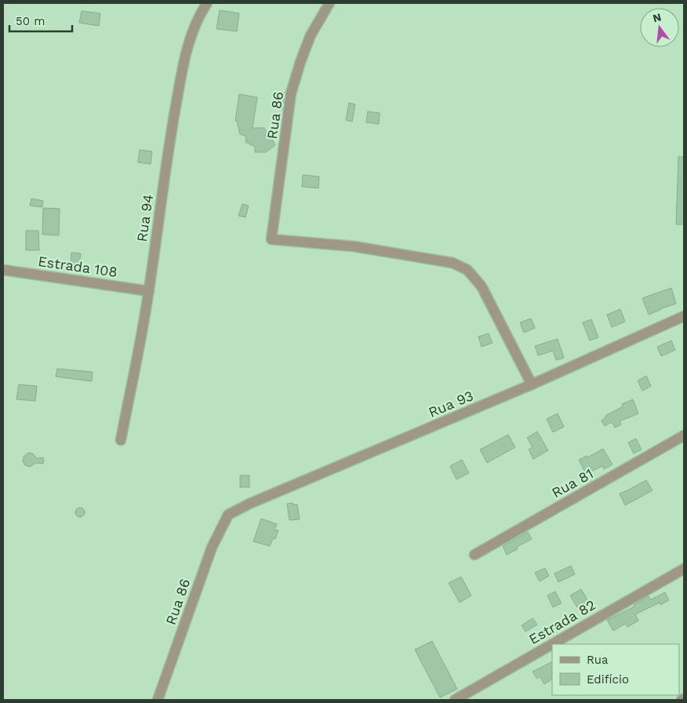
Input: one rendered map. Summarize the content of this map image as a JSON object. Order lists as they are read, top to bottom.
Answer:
{
  "streets": {
    "street": [
      "Rua 86",
      "Rua 94",
      "Estrada 108",
      "Rua 93",
      "Rua 81",
      "Estrada 82"
    ]
  },
  "crossings": [
    ["Rua 86", "Rua 93"],
    ["Rua 94", "Estrada 108"]
  ],
  "legend": ["Rua", "Edifício"],
  "scale_bar": "50 m",
  "north": "top"
}
